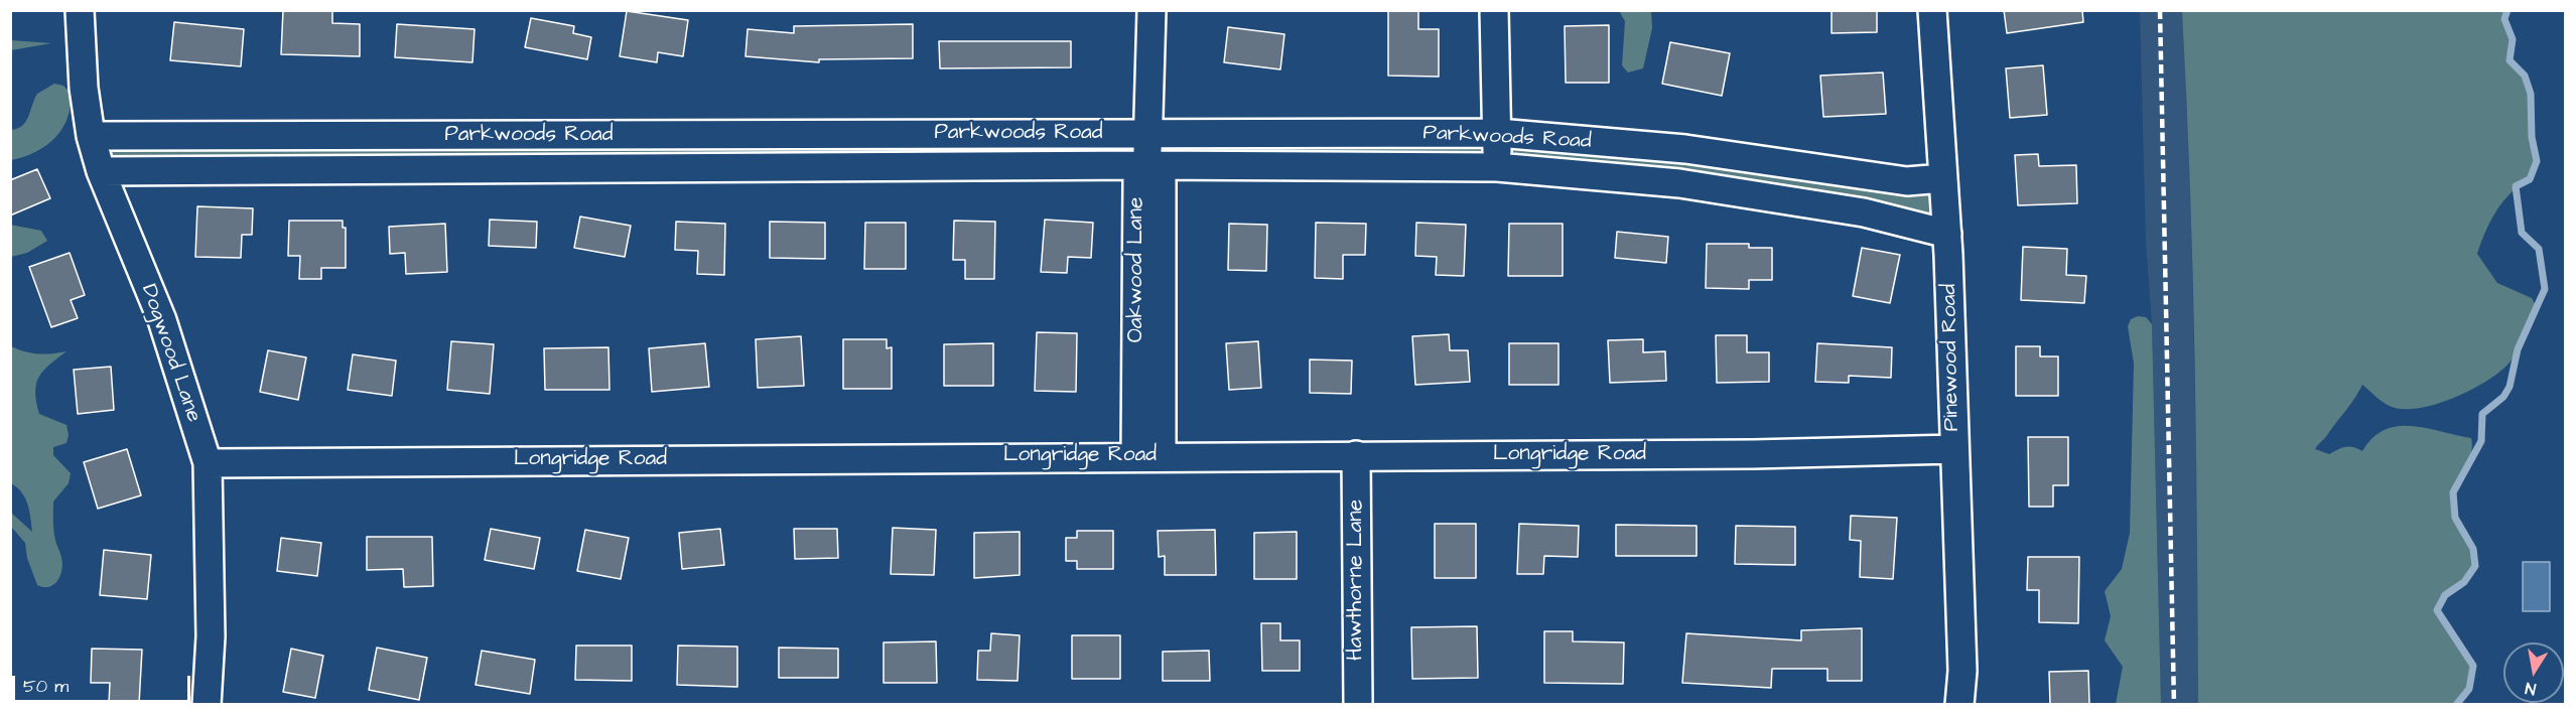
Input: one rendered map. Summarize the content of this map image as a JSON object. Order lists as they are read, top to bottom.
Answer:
{
  "streets": {
    "street": [
      "Parkwoods Road",
      "Oakwood Lane",
      "Dogwood Lane",
      "Pinewood Road",
      "Longridge Road",
      "Hawthorne Lane"
    ]
  },
  "crossings": [
    ["Parkwoods Road", "Oakwood Lane"],
    ["Parkwoods Road", "Dogwood Lane"],
    ["Parkwoods Road", "Pinewood Road"],
    ["Oakwood Lane", "Longridge Road"],
    ["Dogwood Lane", "Longridge Road"],
    ["Pinewood Road", "Longridge Road"],
    ["Longridge Road", "Hawthorne Lane"]
  ],
  "scale_bar": "50 m",
  "north": "bottom"
}
